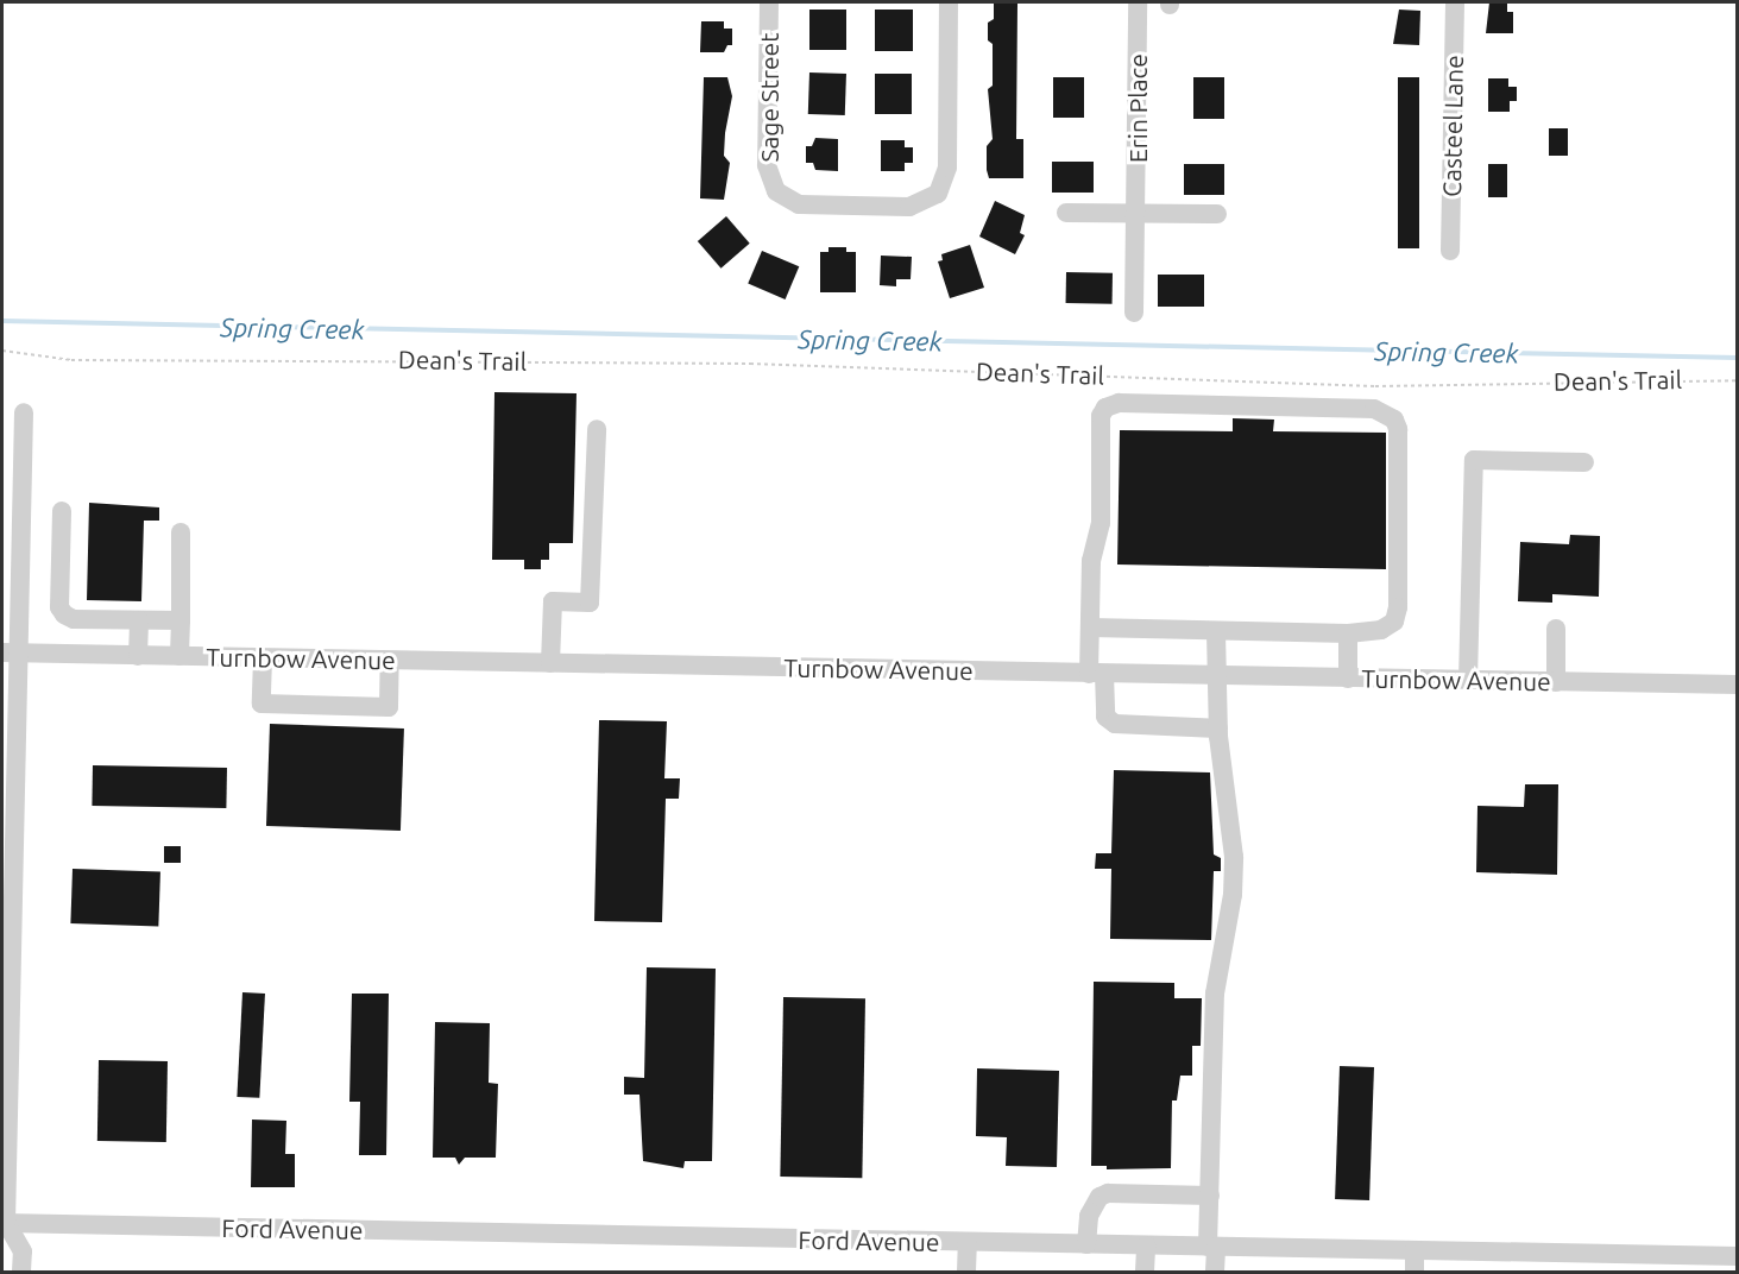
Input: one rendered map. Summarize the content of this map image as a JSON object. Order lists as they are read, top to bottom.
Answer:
{
  "streets": {
    "street": [
      "Sage Street",
      "Erin Place",
      "Casteel Lane",
      "Turnbow Avenue",
      "Ford Avenue"
    ],
    "path": ["Dean's Trail"]
  },
  "water": ["Spring Creek"]
}
